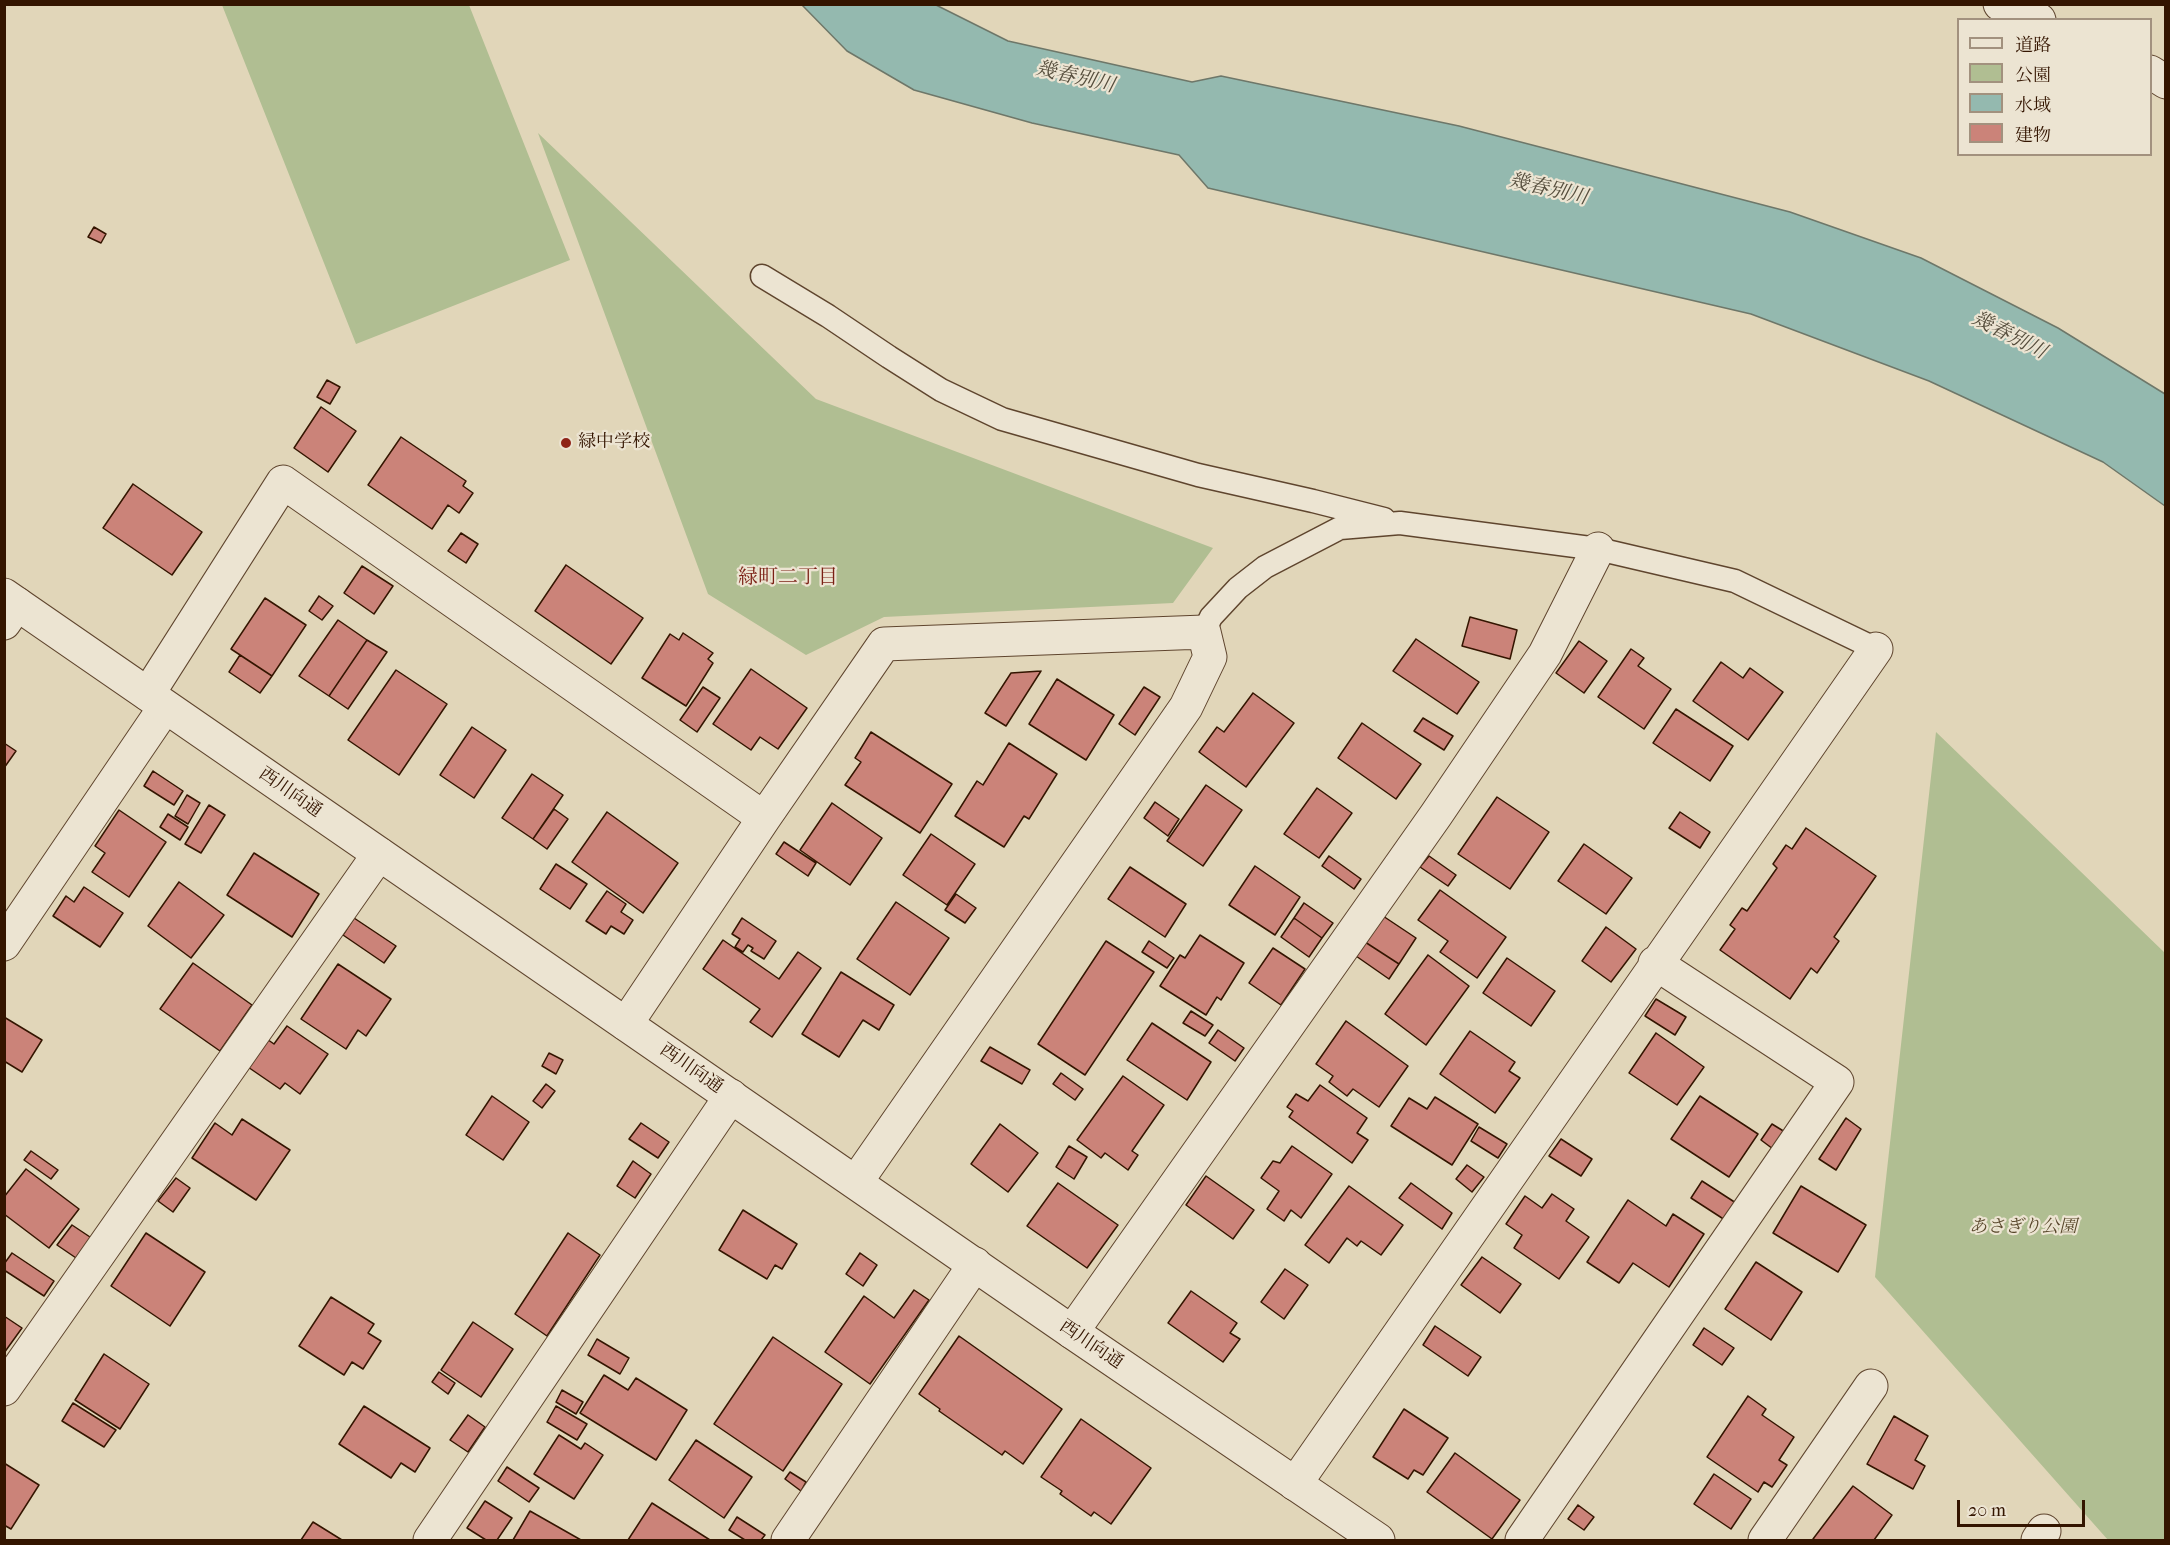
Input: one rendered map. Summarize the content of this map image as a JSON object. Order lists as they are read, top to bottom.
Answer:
{
  "streets": {
    "street": ["西川向通"]
  },
  "districts": ["緑町二丁目"],
  "water": ["幾春別川"],
  "parks": ["あさぎり公園"],
  "places": ["緑中学校"],
  "legend": [
    "道路",
    "公園",
    "水域",
    "建物"
  ],
  "scale_bar": "20 m"
}
